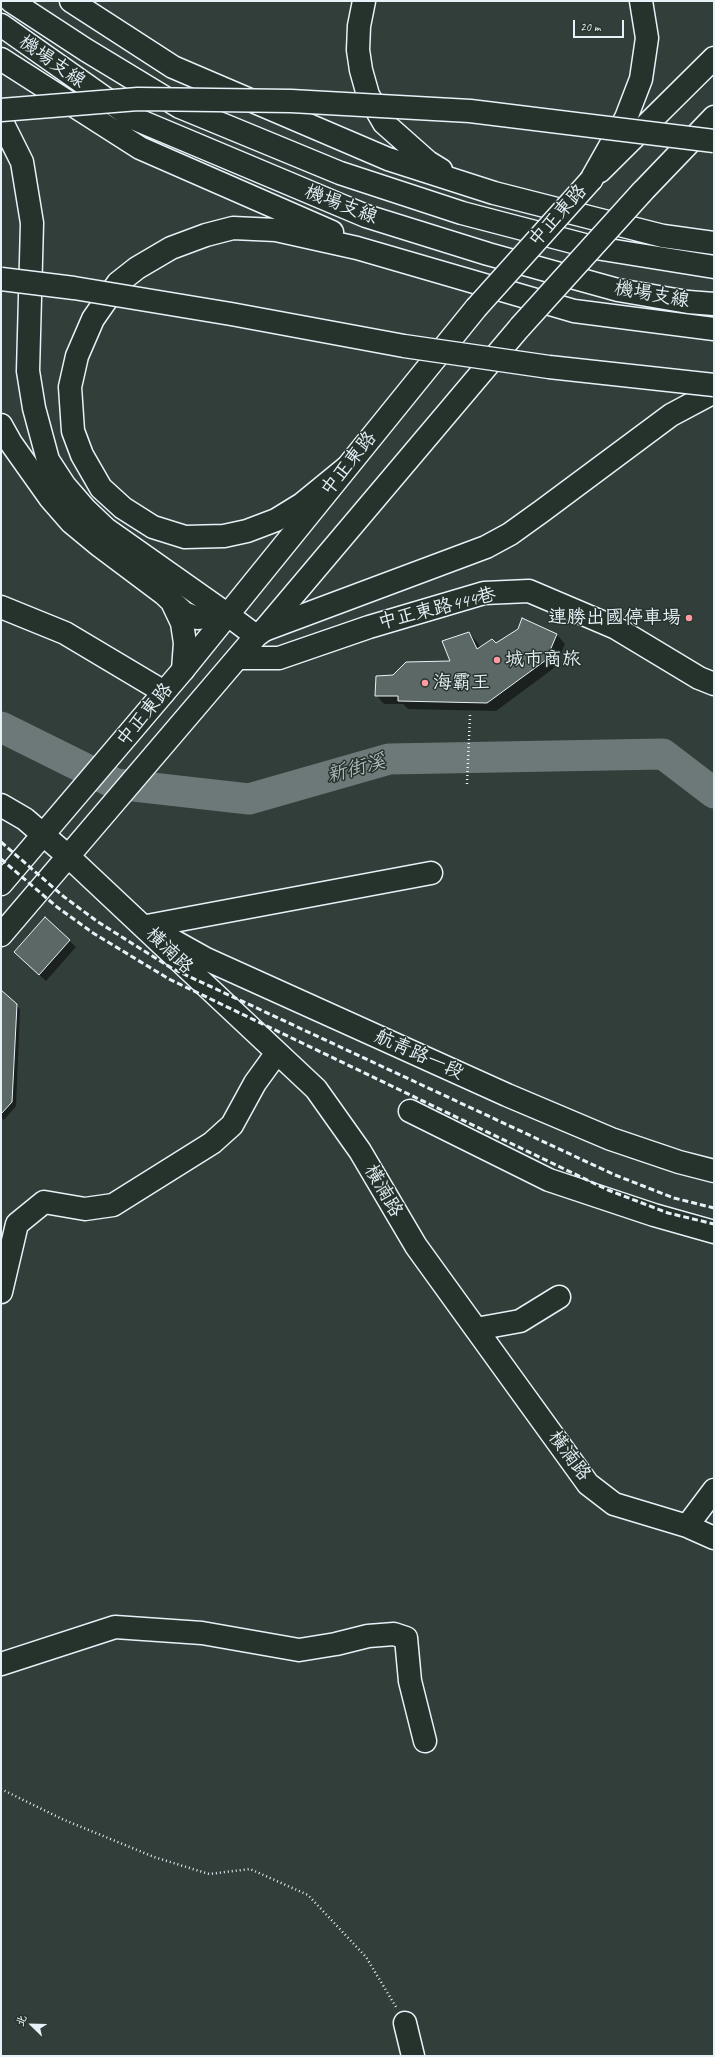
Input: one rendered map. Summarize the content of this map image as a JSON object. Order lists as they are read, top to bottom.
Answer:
{
  "streets": {
    "main road": [
      "機場支線",
      "中正東路",
      "中正東路444巷",
      "橫湳路",
      "航青路一段"
    ]
  },
  "crossings": [
    ["中正東路", "中正東路444巷"],
    ["中正東路", "橫湳路"],
    ["橫湳路", "航青路一段"]
  ],
  "water": ["新街溪"],
  "places": ["連勝出國停車場", "城市商旅", "海霸王"],
  "scale_bar": "20 m",
  "north": "top left"
}
